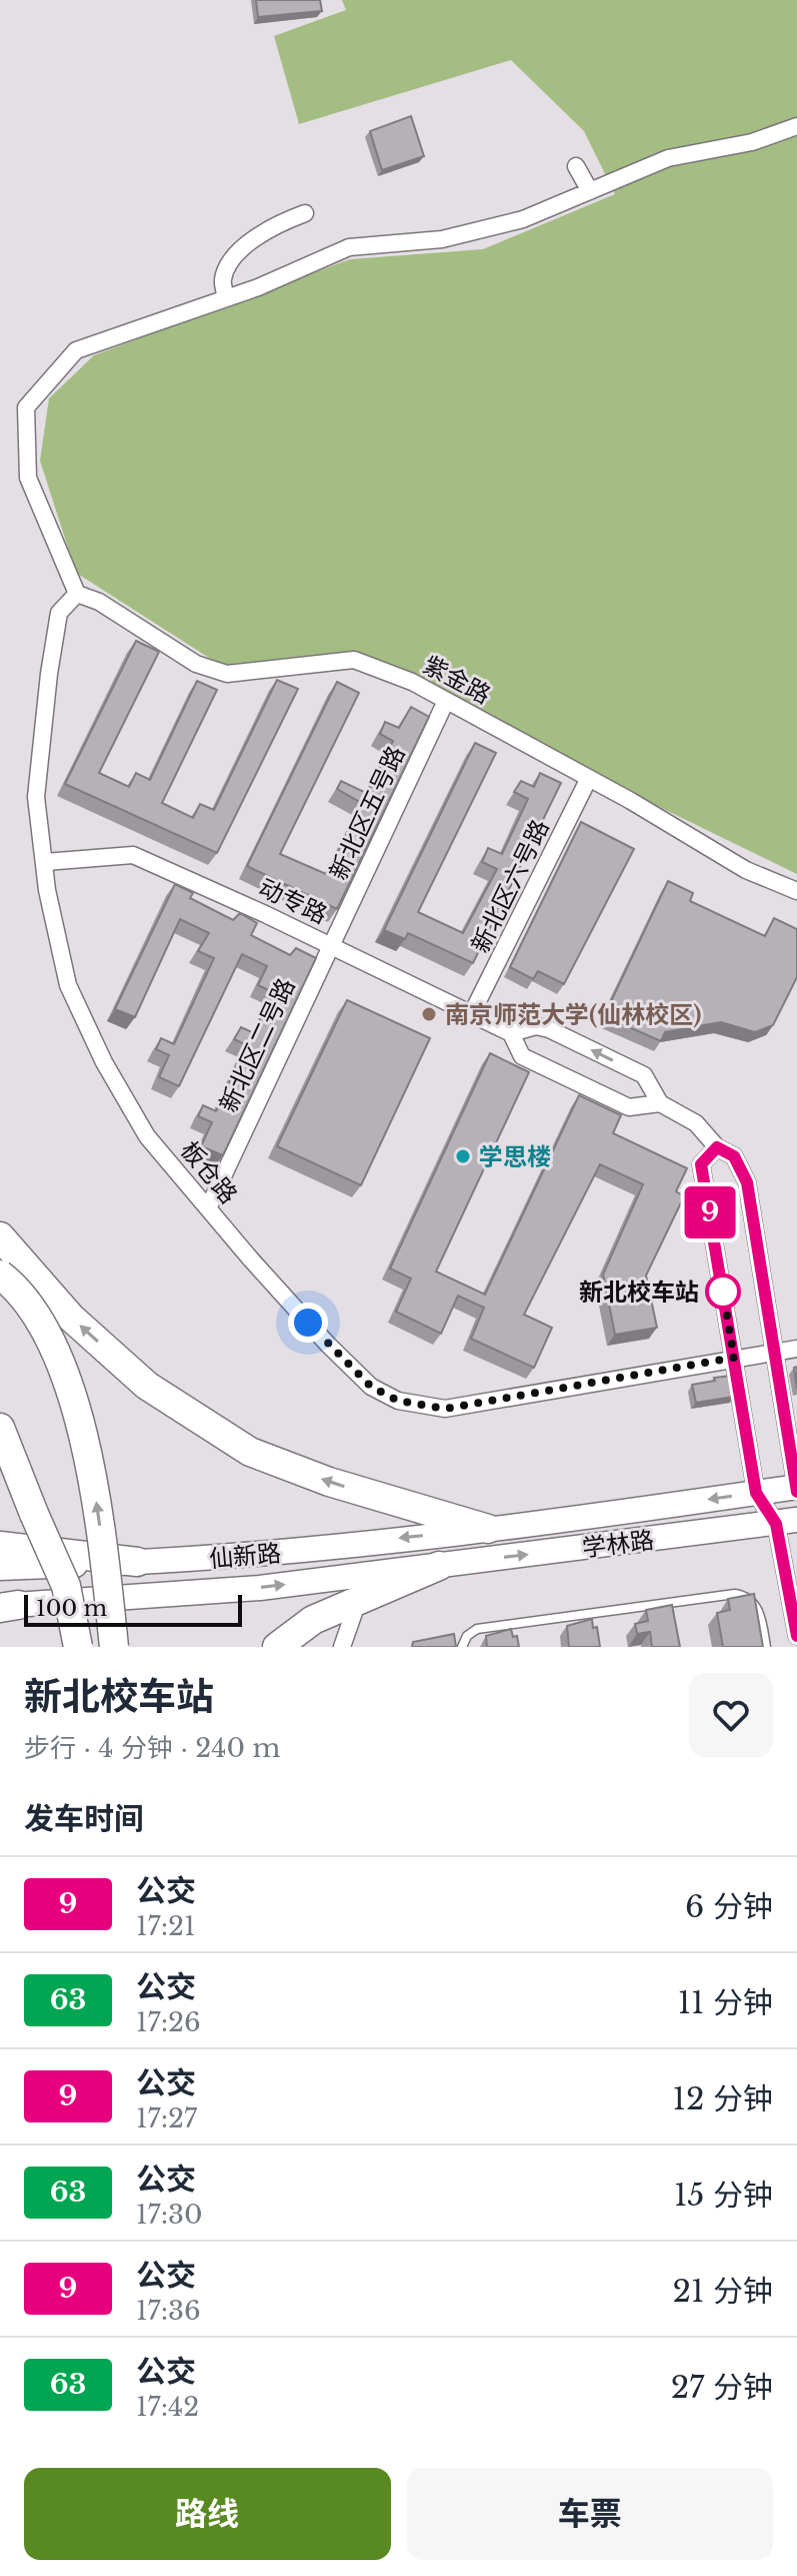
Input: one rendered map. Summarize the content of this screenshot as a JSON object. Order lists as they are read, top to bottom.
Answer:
{
  "streets": {
    "main road": ["学林路", "仙新路"],
    "street": [
      "紫金路",
      "新北区五号路",
      "新北区六号路",
      "动专路",
      "新北区二号路",
      "板仓路"
    ]
  },
  "crossings": [
    ["紫金路", "新北区五号路"],
    ["紫金路", "新北区六号路"],
    ["紫金路", "板仓路"],
    ["新北区五号路", "动专路"],
    ["新北区五号路", "新北区二号路"],
    ["新北区六号路", "动专路"],
    ["动专路", "新北区二号路"],
    ["动专路", "板仓路"],
    ["新北区二号路", "板仓路"],
    ["学林路", "仙新路"]
  ],
  "places": ["南京师范大学(仙林校区)", "学思楼", "新北校车站"],
  "lines": ["bus line 9"],
  "scale_bar": "100 m",
  "page": {
    "on_map": "9",
    "scale": "100 m",
    "heading": [
      ["新北校车站", "步行 · 4 分钟 · 240 m"],
      "发车时间"
    ],
    "list": [
      {
        "mark": "9",
        "name": "公交",
        "note": "17:21",
        "value": "6 分钟"
      },
      {
        "mark": "63",
        "name": "公交",
        "note": "17:26",
        "value": "11 分钟"
      },
      {
        "mark": "9",
        "name": "公交",
        "note": "17:27",
        "value": "12 分钟"
      },
      {
        "mark": "63",
        "name": "公交",
        "note": "17:30",
        "value": "15 分钟"
      },
      {
        "mark": "9",
        "name": "公交",
        "note": "17:36",
        "value": "21 分钟"
      },
      {
        "mark": "63",
        "name": "公交",
        "note": "17:42",
        "value": "27 分钟"
      }
    ],
    "buttons": ["路线", "车票"]
  }
}
